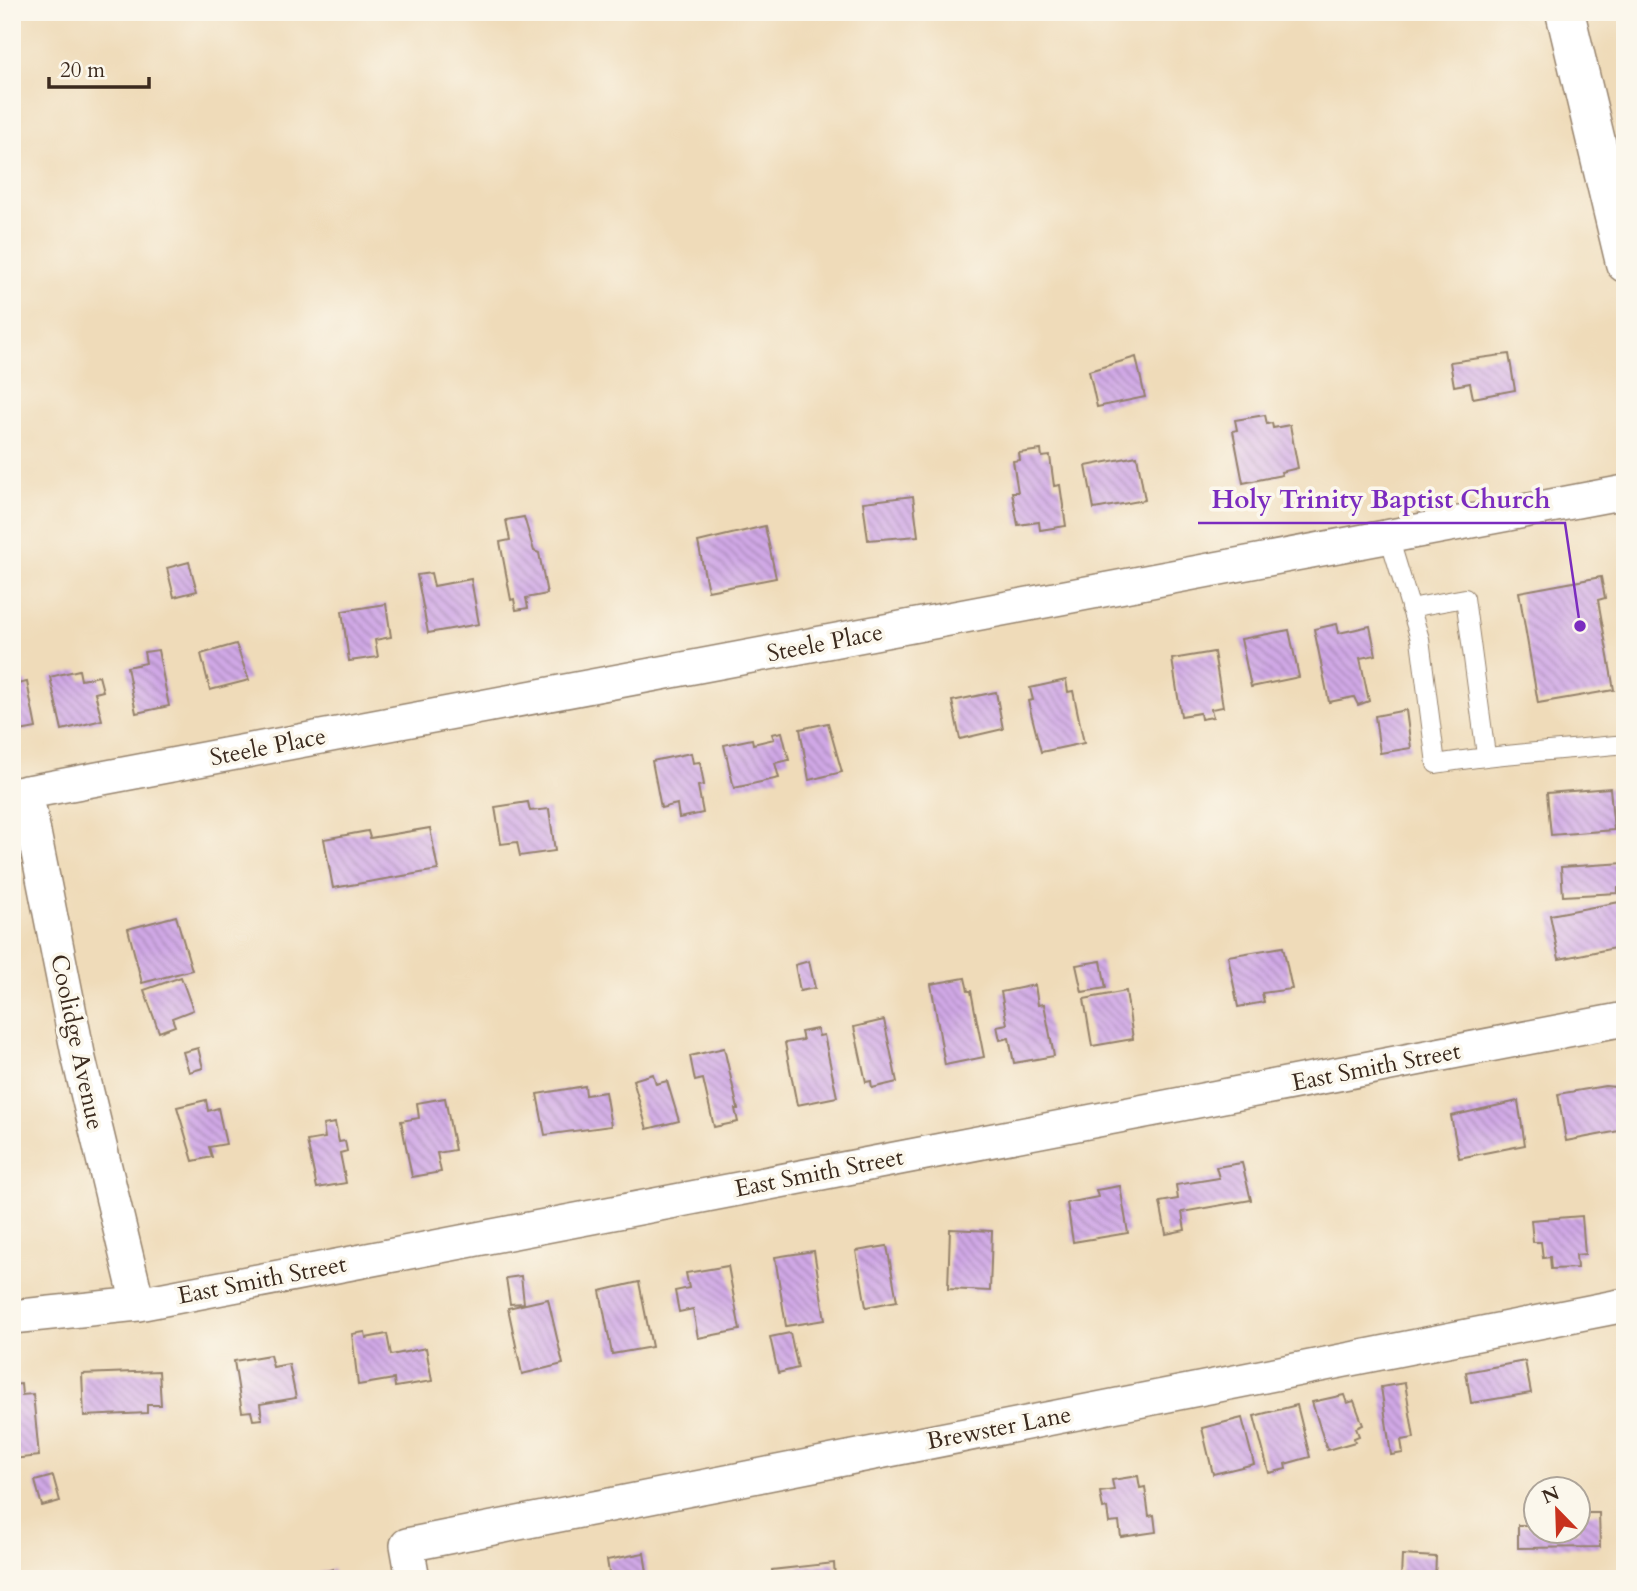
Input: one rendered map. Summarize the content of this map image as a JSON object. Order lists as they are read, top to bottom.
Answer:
{
  "streets": {
    "street": [
      "Steele Place",
      "Coolidge Avenue",
      "East Smith Street",
      "Brewster Lane"
    ]
  },
  "crossings": [
    ["Steele Place", "Coolidge Avenue"],
    ["Coolidge Avenue", "East Smith Street"]
  ],
  "places": ["Holy Trinity Baptist Church"],
  "scale_bar": "20 m",
  "north": "top left"
}
